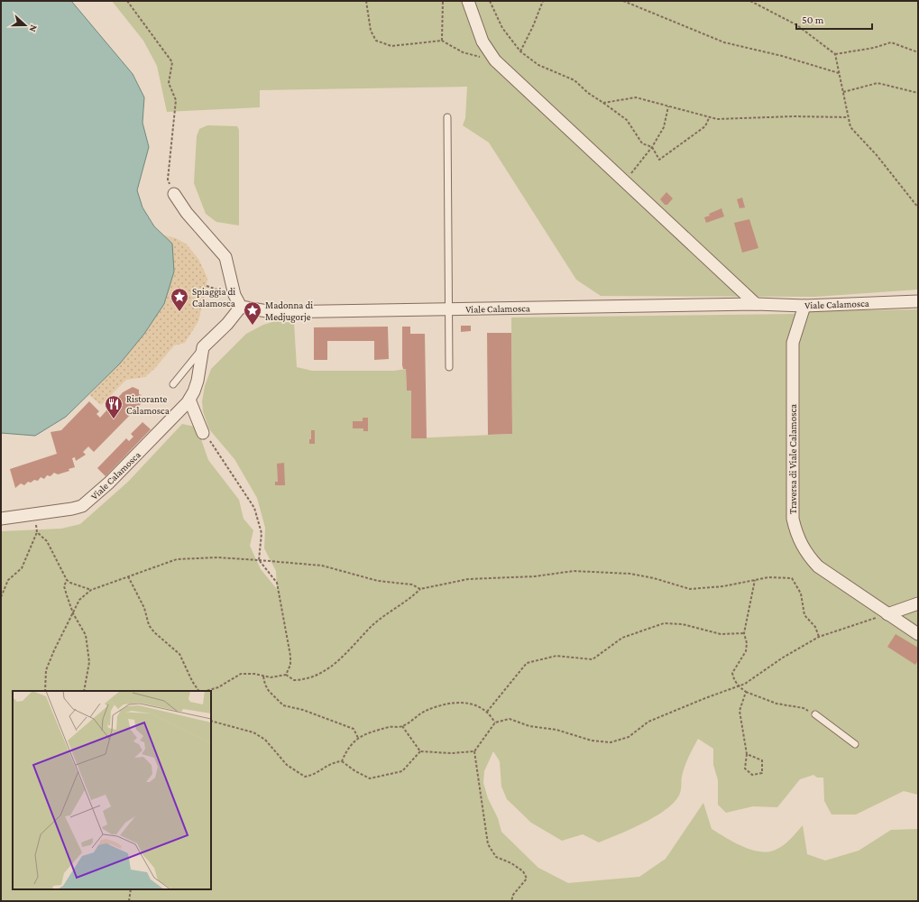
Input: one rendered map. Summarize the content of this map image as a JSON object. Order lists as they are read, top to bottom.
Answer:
{
  "streets": {
    "street": ["Viale Calamosca", "Traversa di Viale Calamosca"]
  },
  "crossings": [
    ["Viale Calamosca", "Traversa di Viale Calamosca"]
  ],
  "places": {
    "place": ["Spiaggia di Calamosca", "Madonna di Medjugorje"],
    "restaurant": ["Ristorante Calamosca"]
  },
  "scale_bar": "50 m",
  "north": "right"
}
